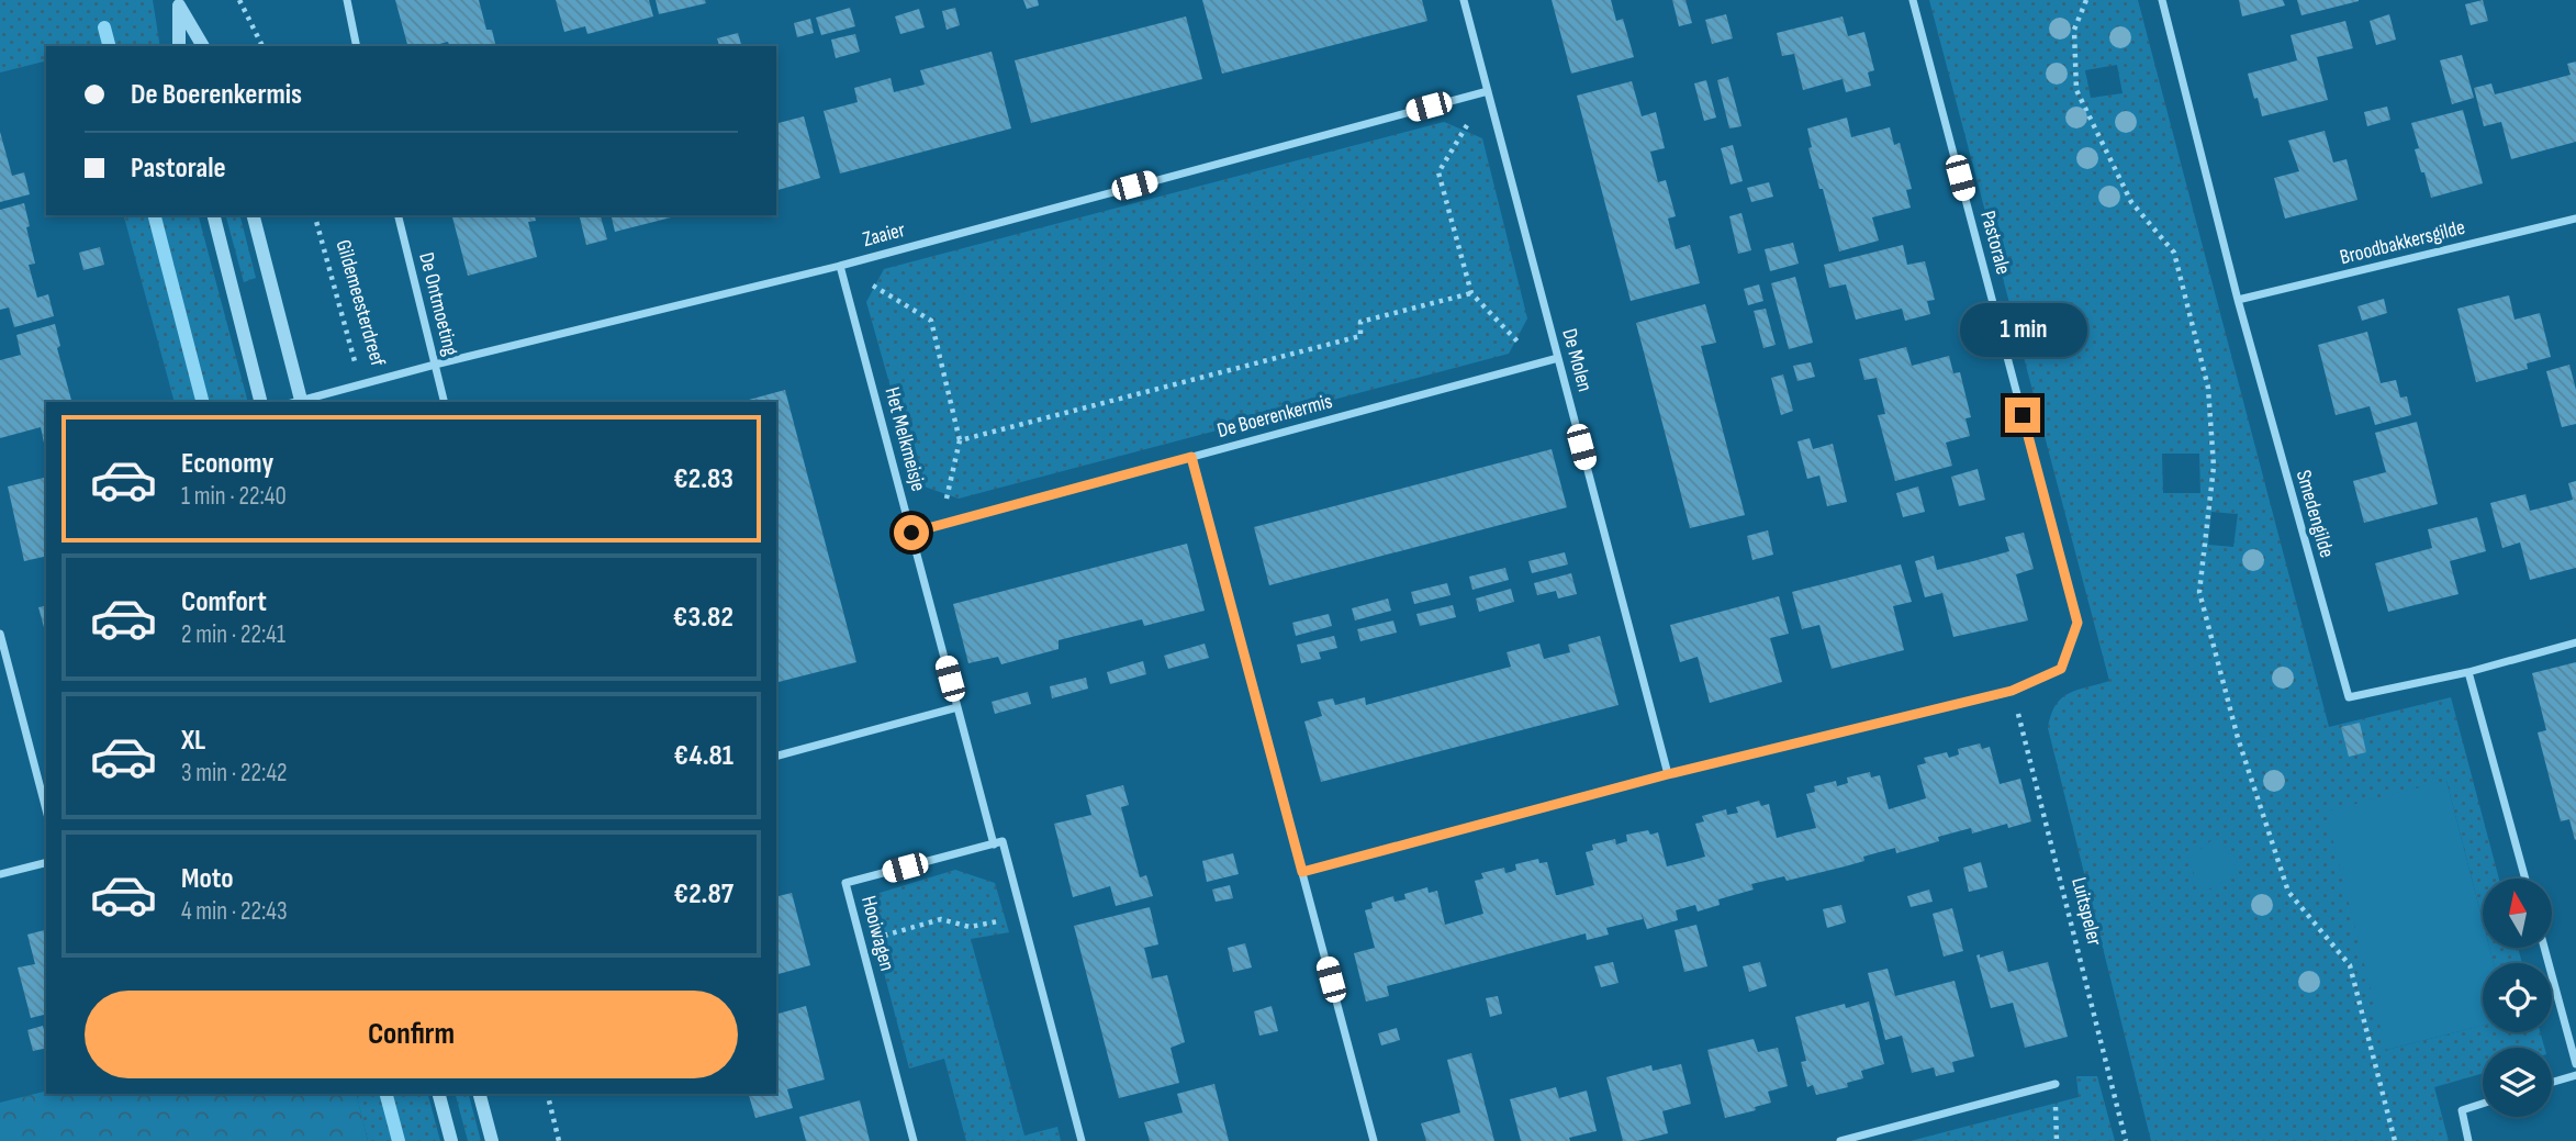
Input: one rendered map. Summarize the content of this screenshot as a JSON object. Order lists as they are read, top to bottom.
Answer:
{
  "streets": {
    "street": [
      "Zaaier",
      "Pastorale",
      "Broodbakkersgilde",
      "De Ontmoeting",
      "De Molen",
      "De Boerenkermis",
      "Het Melkmeisje",
      "Smedengilde",
      "Hooiwagen"
    ],
    "path": ["Gildemeesterdreef", "Luitspeler"]
  },
  "crossings": [
    ["Zaaier", "Gildemeesterdreef"],
    ["Zaaier", "De Ontmoeting"],
    ["Zaaier", "De Molen"],
    ["Zaaier", "Het Melkmeisje"],
    ["Pastorale", "De Molen"],
    ["Pastorale", "Luitspeler"],
    ["Broodbakkersgilde", "Smedengilde"],
    ["De Molen", "De Boerenkermis"],
    ["De Boerenkermis", "Het Melkmeisje"]
  ],
  "north": "top",
  "page": {
    "banner": ["De Boerenkermis", "Pastorale"],
    "bubble": "1 min",
    "list": [
      {
        "name": "Economy",
        "note": "1 min · 22:40",
        "value": "€2.83"
      },
      {
        "name": "Comfort",
        "note": "2 min · 22:41",
        "value": "€3.82"
      },
      {
        "name": "XL",
        "note": "3 min · 22:42",
        "value": "€4.81"
      },
      {
        "name": "Moto",
        "note": "4 min · 22:43",
        "value": "€2.87"
      }
    ],
    "buttons": "Confirm"
  }
}
